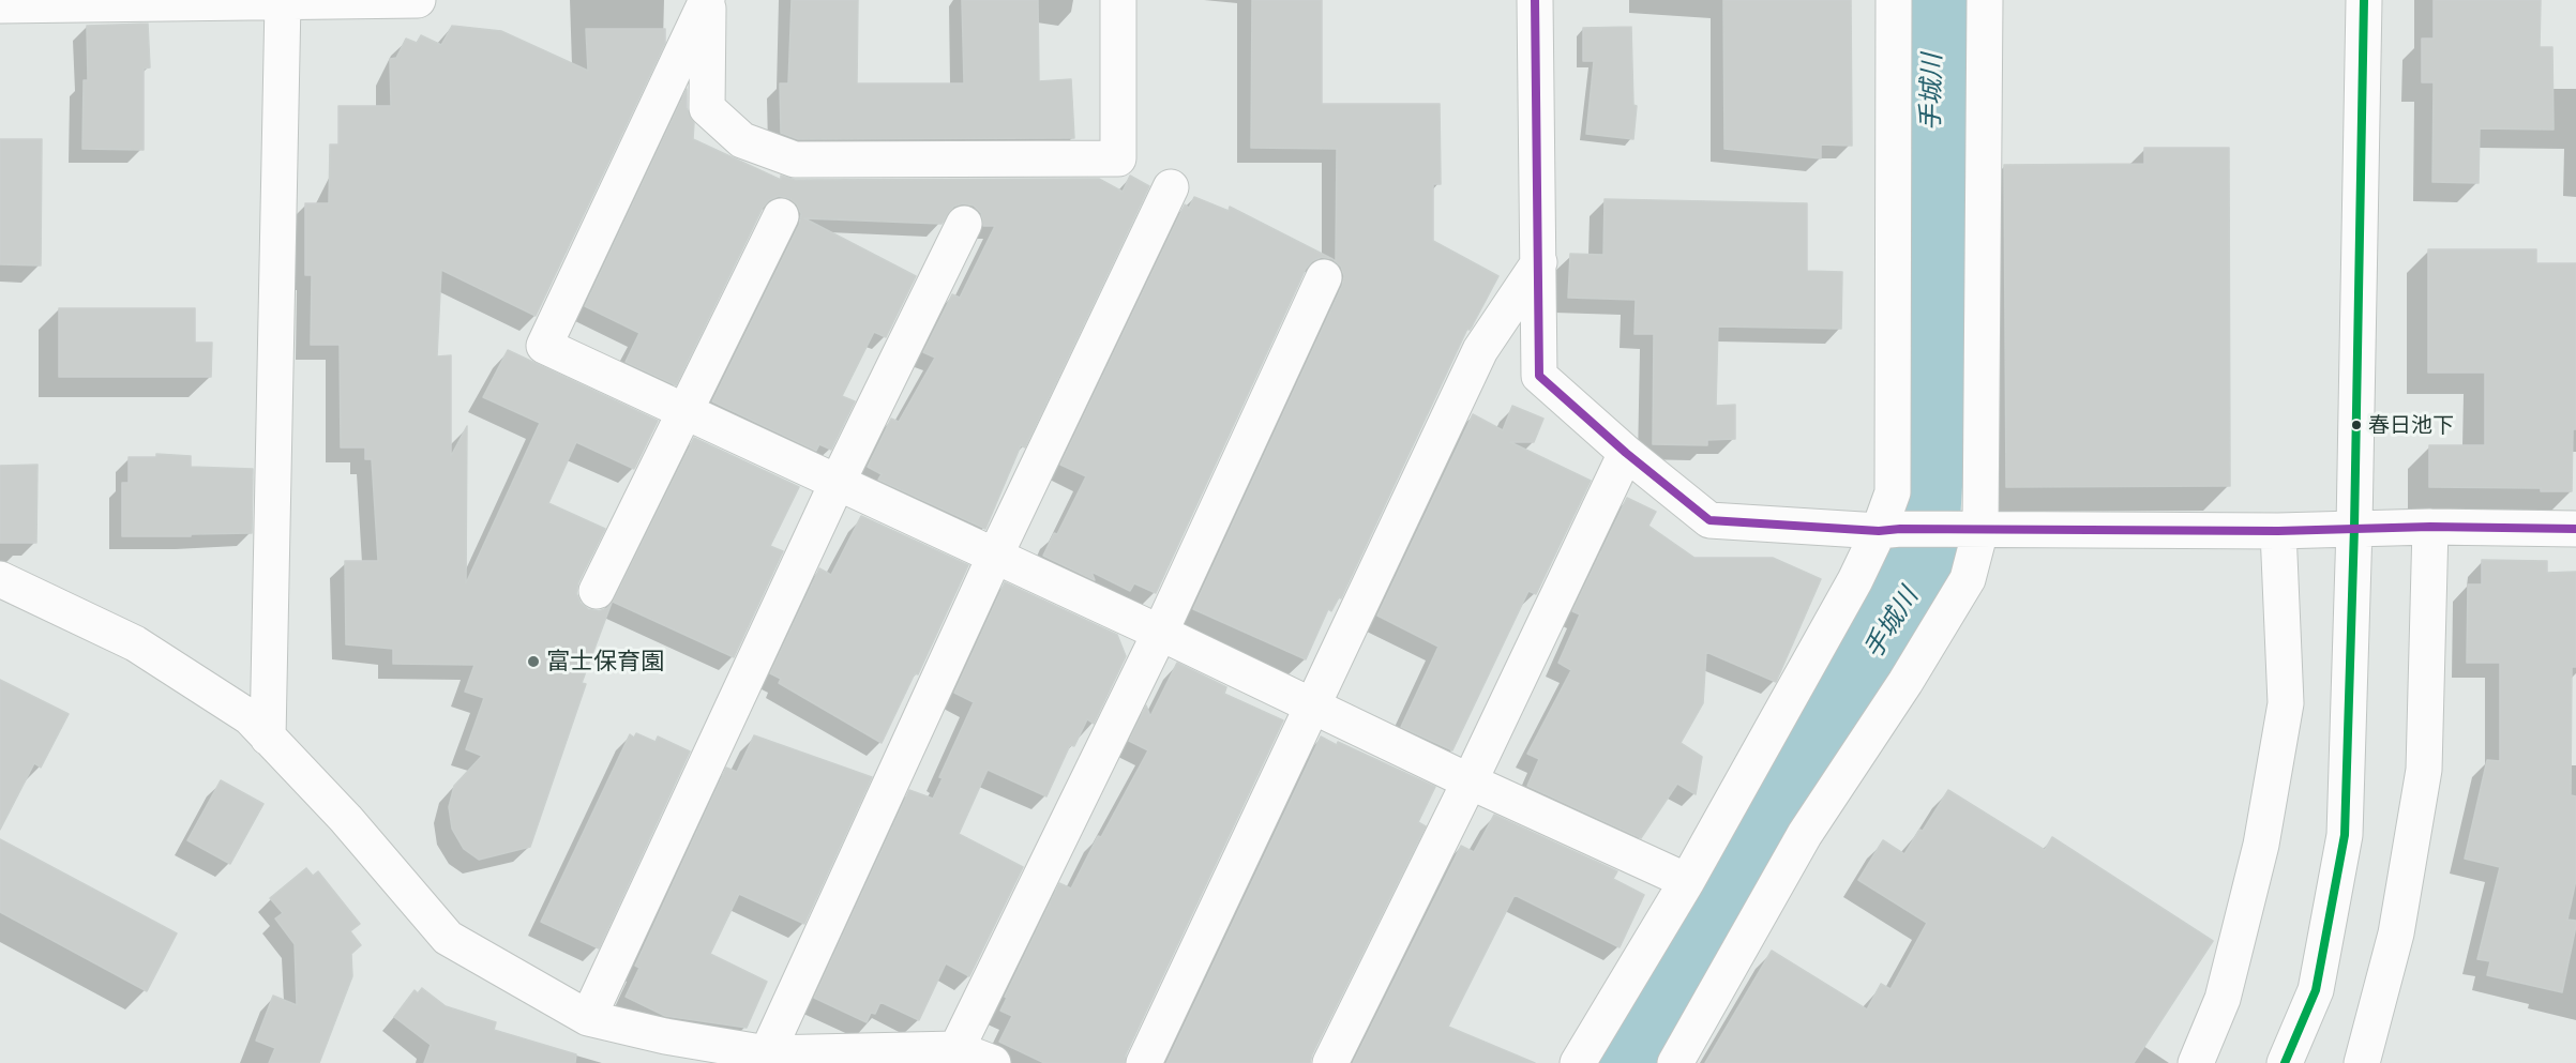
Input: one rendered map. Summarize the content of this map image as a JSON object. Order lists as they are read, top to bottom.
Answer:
{
  "water": ["手城川"],
  "places": ["春日池下", "富士保育園"]
}
